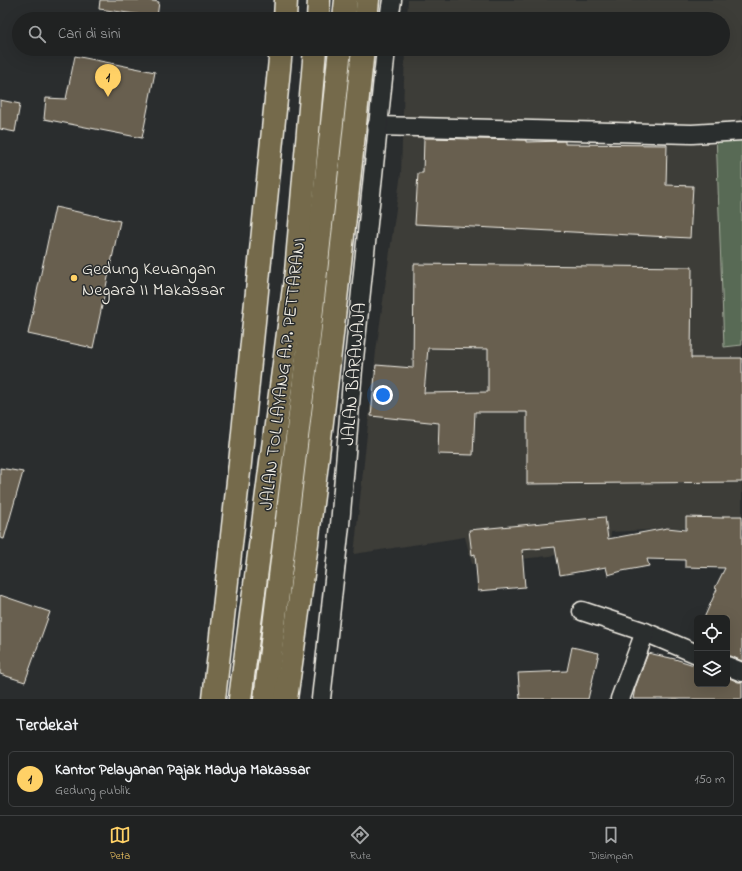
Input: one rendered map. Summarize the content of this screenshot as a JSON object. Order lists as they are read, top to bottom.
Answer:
{
  "streets": {
    "highway": ["JALAN TOL LAYANG A.P. PETTARANI"],
    "street": ["JALAN BARAWAJA"]
  },
  "places": ["Gedung Keuangan Negara II Makassar"],
  "page": {
    "search": "Cari di sini",
    "pins": "1",
    "heading": "Terdekat",
    "list": [
      {
        "mark": "1",
        "name": "Kantor Pelayanan Pajak Madya Makassar",
        "note": "Gedung publik",
        "value": "150 m"
      }
    ],
    "nav": ["Peta", "Rute", "Disimpan"]
  }
}
